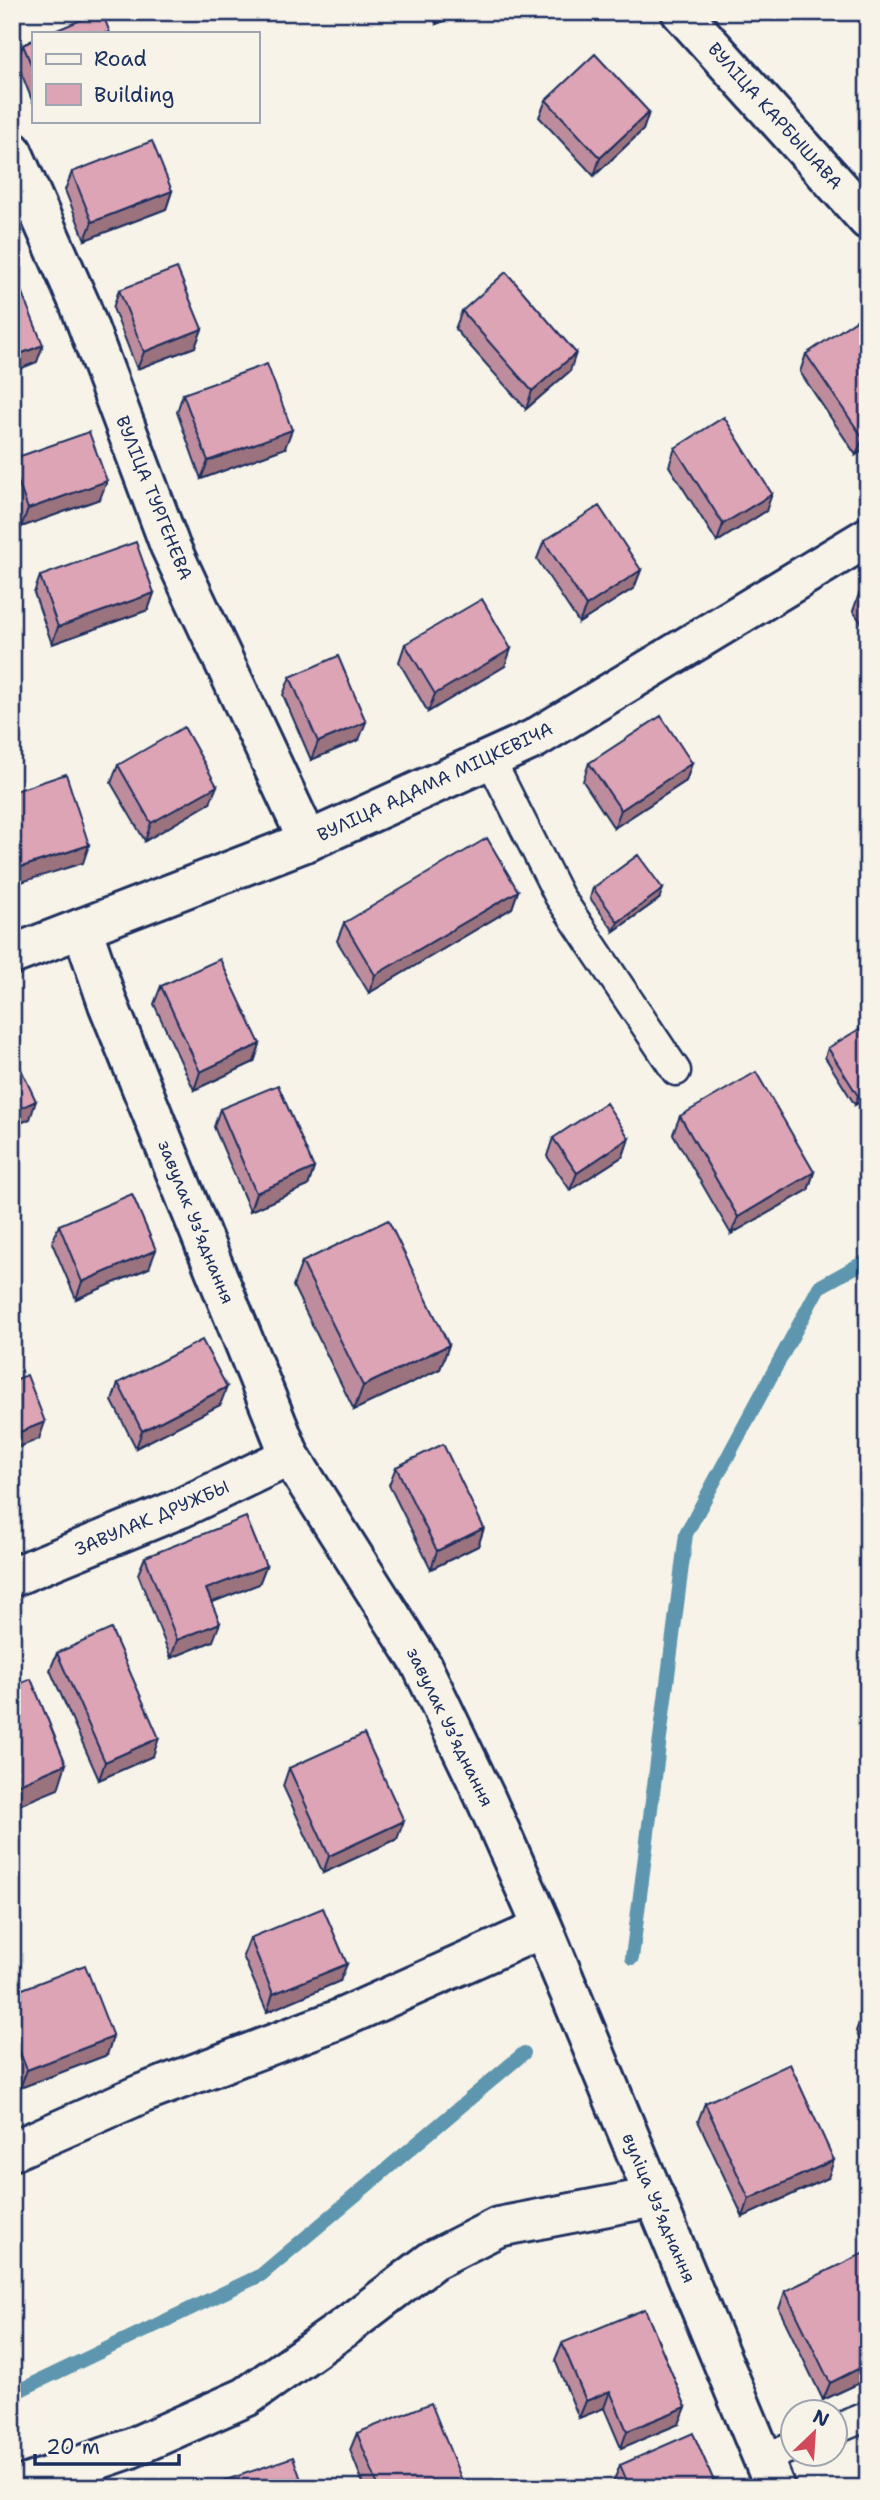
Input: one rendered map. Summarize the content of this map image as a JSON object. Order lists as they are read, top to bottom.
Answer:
{
  "streets": {
    "street": [
      "ВУЛІЦА КАРБЫШАВА",
      "ВУЛІЦА ТУРГЕНЕВА",
      "ВУЛІЦА АДАМА МІЦКЕВІЧА",
      "завулак Узʼяднання",
      "ЗАВУЛАК ДРУЖБЫ",
      "вуліца Узʼяднання"
    ]
  },
  "crossings": [
    ["ВУЛІЦА ТУРГЕНЕВА", "ВУЛІЦА АДАМА МІЦКЕВІЧА"],
    ["ВУЛІЦА АДАМА МІЦКЕВІЧА", "завулак Узʼяднання"],
    ["завулак Узʼяднання", "ЗАВУЛАК ДРУЖБЫ"],
    ["завулак Узʼяднання", "вуліца Узʼяднання"]
  ],
  "legend": ["Road", "Building"],
  "scale_bar": "20 m",
  "north": "top right"
}
